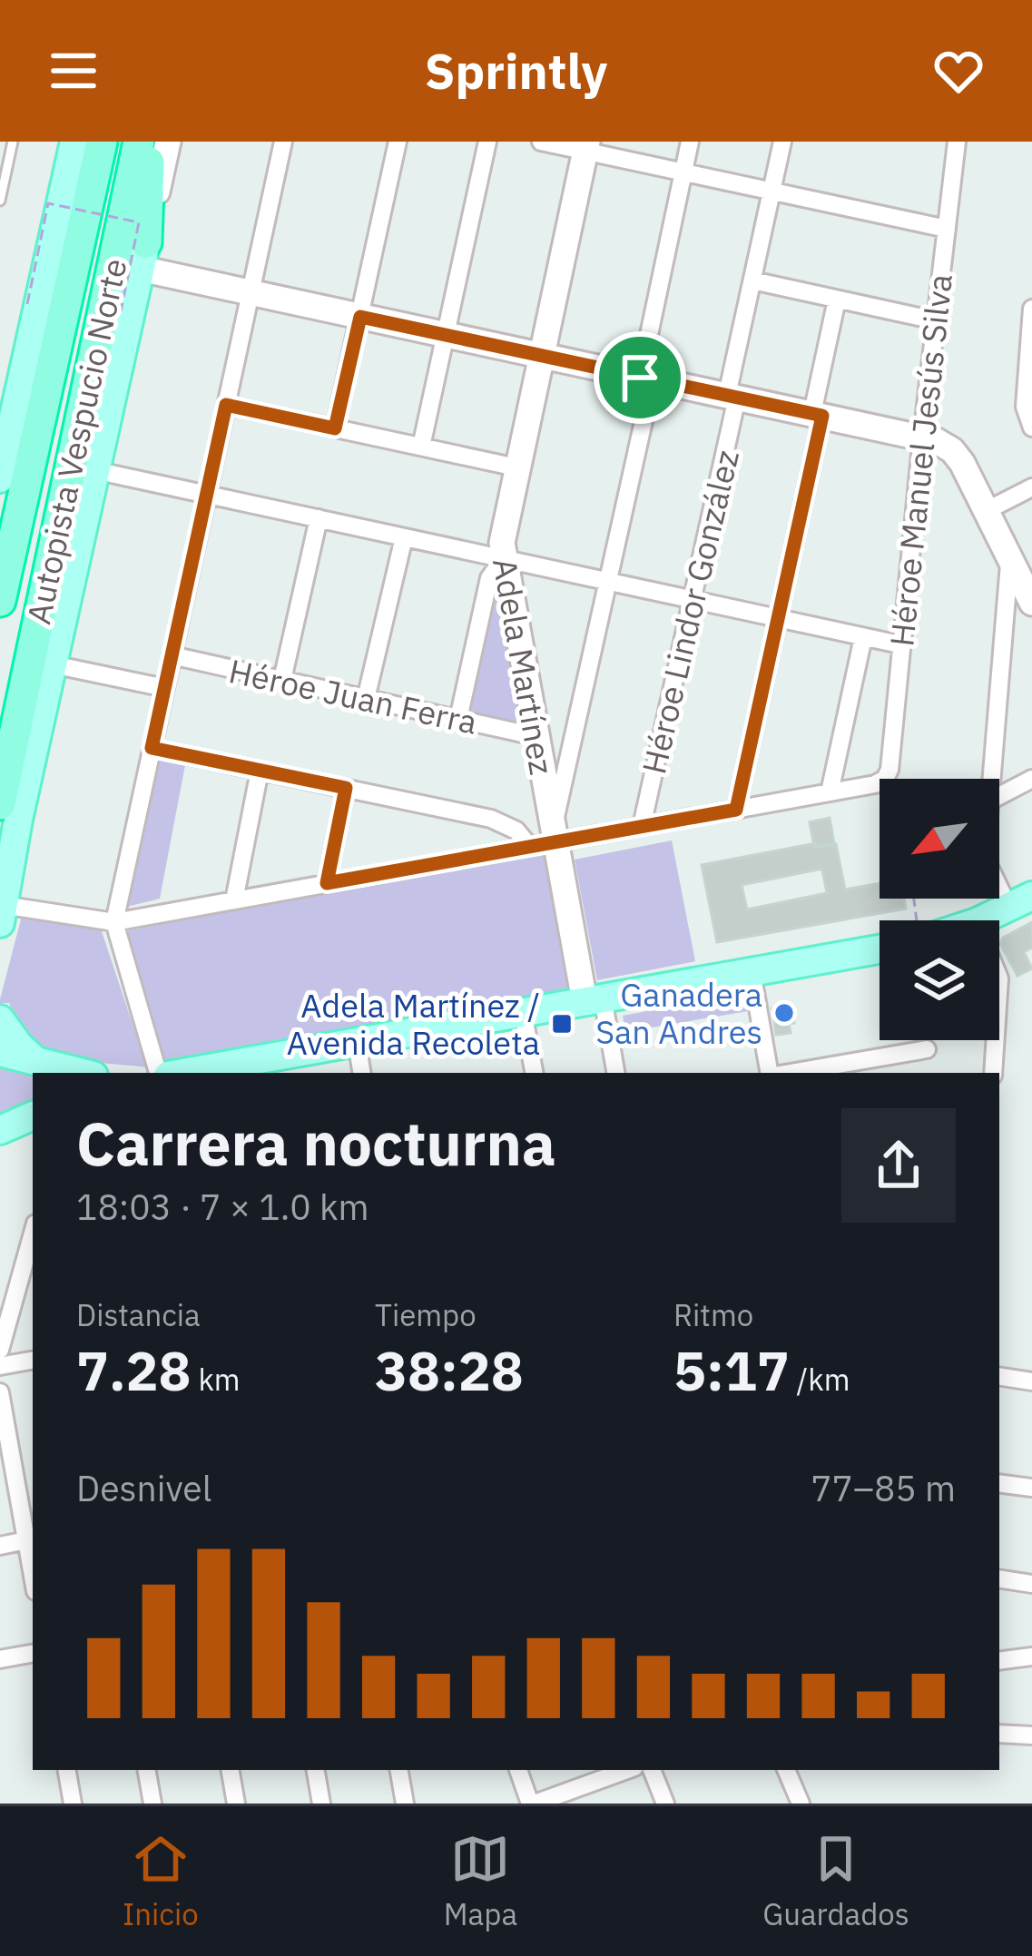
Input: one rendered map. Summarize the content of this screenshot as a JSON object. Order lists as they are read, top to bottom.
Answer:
{
  "streets": {
    "highway": ["Autopista Vespucio Norte"],
    "street": [
      "Héroe Manuel Jesús Silva",
      "Héroe Lindor González",
      "Adela Martínez",
      "Héroe Juan Ferra"
    ]
  },
  "crossings": [
    ["Adela Martínez", "Héroe Juan Ferra"]
  ],
  "places": {
    "other": ["Ganadera San Andres"],
    "transit": ["Adela Martínez / Avenida Recoleta"]
  },
  "north": "bottom left",
  "page": {
    "header": "Sprintly",
    "heading": ["Carrera nocturna", "18:03 · 7 × 1.0 km"],
    "stats": [
      ["Distancia", "7.28 km"],
      ["Tiempo", "38:28"],
      ["Ritmo", "5:17 /km"]
    ],
    "chart": ["Desnivel", "77–85 m"],
    "tabs": ["Inicio", "Mapa", "Guardados"]
  }
}
